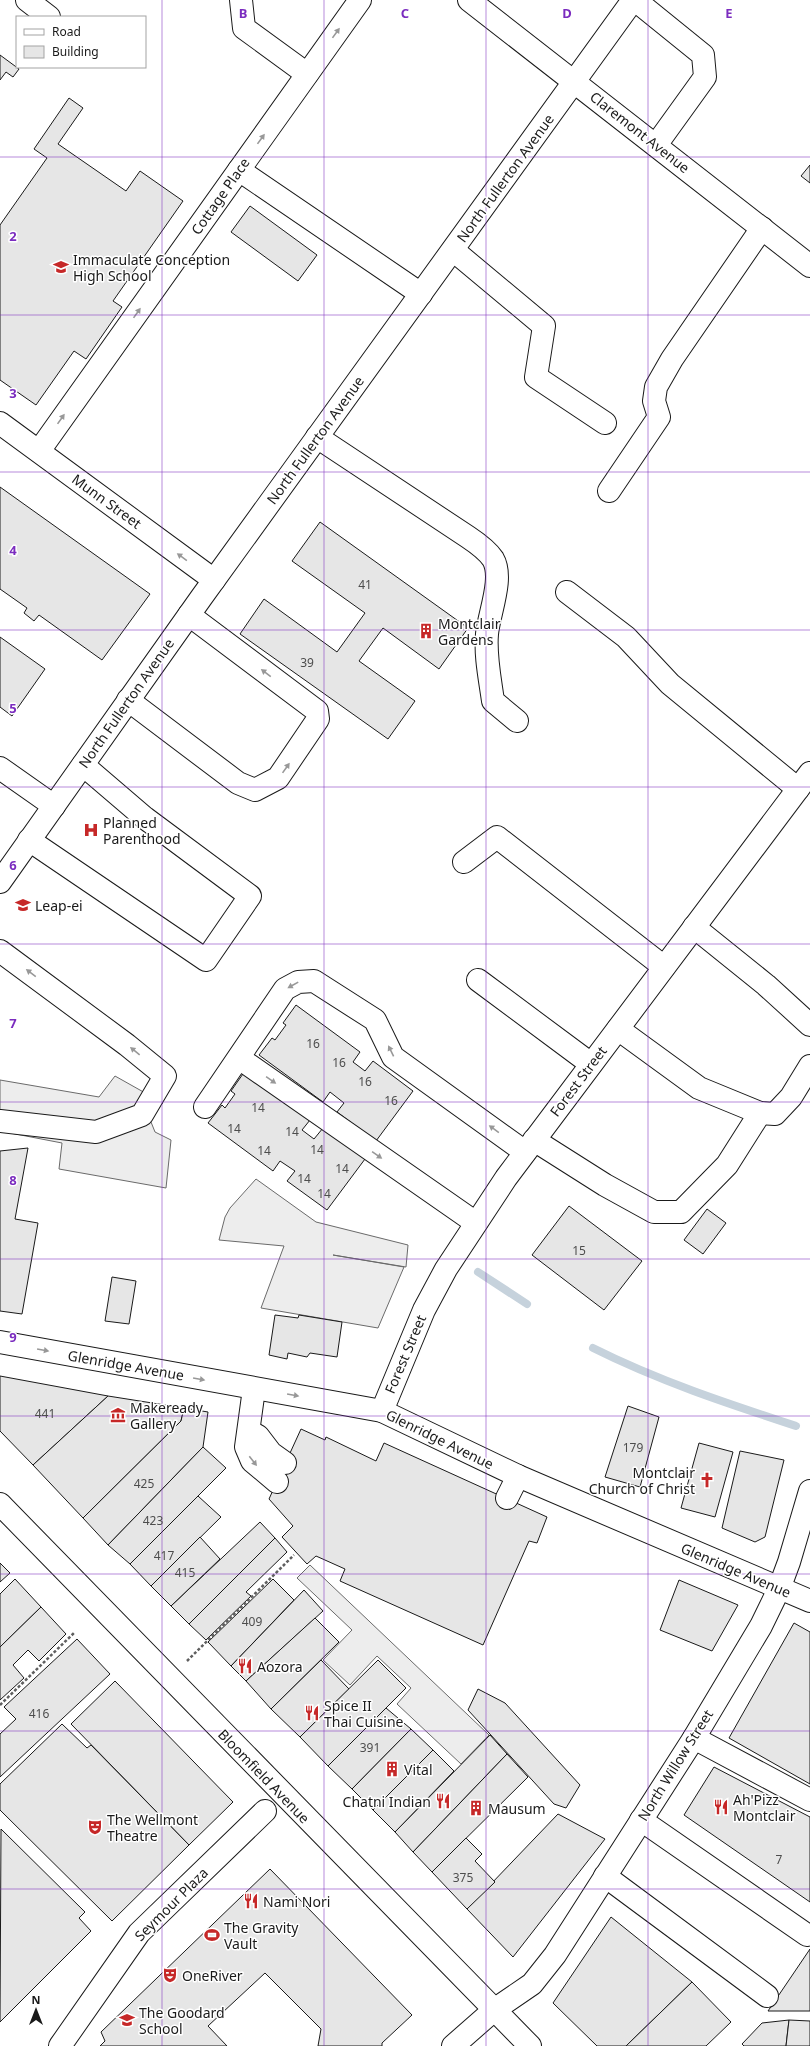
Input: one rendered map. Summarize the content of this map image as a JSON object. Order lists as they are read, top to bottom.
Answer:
{
  "streets": {
    "street": [
      "Claremont Avenue",
      "North Fullerton Avenue",
      "Cottage Place",
      "Munn Street",
      "Forest Street",
      "Glenridge Avenue",
      "North Willow Street",
      "Bloomfield Avenue",
      "Seymour Plaza"
    ]
  },
  "crossings": [
    ["Claremont Avenue", "North Fullerton Avenue"],
    ["North Fullerton Avenue", "Munn Street"],
    ["Cottage Place", "Munn Street"],
    ["Forest Street", "Glenridge Avenue"],
    ["Glenridge Avenue", "North Willow Street"],
    ["North Willow Street", "Bloomfield Avenue"]
  ],
  "one_way": ["Cottage Place", "Munn Street", "Glenridge Avenue"],
  "places": {
    "school or university": ["Immaculate Conception High School", "Leap-ei", "The Goodard School"],
    "building": ["Montclair Gardens", "Vital", "Mausum"],
    "hospital": ["Planned Parenthood"],
    "museum": ["Makeready Gallery"],
    "church": ["Montclair Church of Christ"],
    "restaurant": [
      "Aozora",
      "Spice II Thai Cuisine",
      "Chatni Indian",
      "Ah'Pizz Montclair",
      "Nami Nori"
    ],
    "theatre": ["The Wellmont Theatre", "OneRiver"],
    "sports": ["The Gravity Vault"]
  },
  "house_numbers": [
    "41",
    "39",
    "16",
    "16",
    "16",
    "16",
    "14",
    "14",
    "14",
    "14",
    "14",
    "14",
    "14",
    "14",
    "15",
    "441",
    "179",
    "425",
    "423",
    "417",
    "415",
    "409",
    "416",
    "391",
    "7",
    "375"
  ],
  "legend": ["Road", "Building"],
  "north": "top",
  "grid": {
    "columns": [
      "B",
      "C",
      "D",
      "E"
    ],
    "rows": [
      "2",
      "3",
      "4",
      "5",
      "6",
      "7",
      "8",
      "9"
    ]
  }
}
